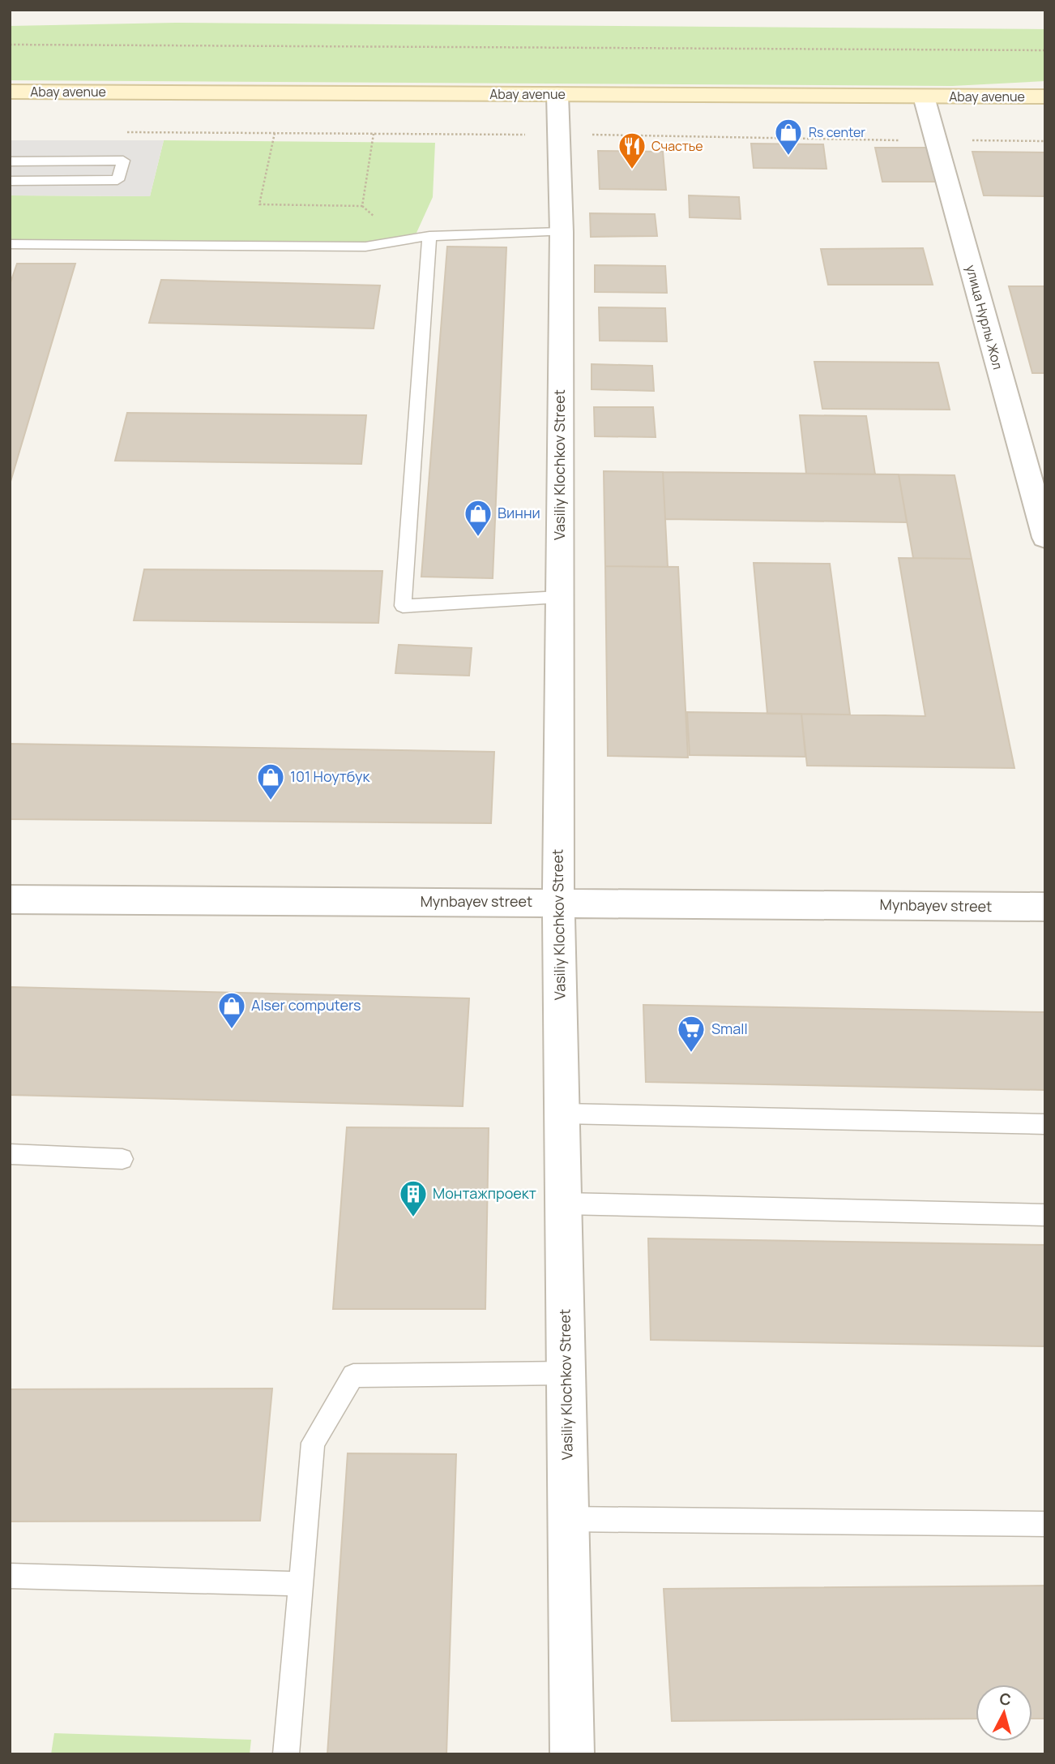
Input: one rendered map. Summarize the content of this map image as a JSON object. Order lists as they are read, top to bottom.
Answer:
{
  "streets": {
    "main road": ["Abay avenue"],
    "street": ["улица Нурлы Жол", "Vasiliy Klochkov Street", "Mynbayev street"]
  },
  "crossings": [
    ["Abay avenue", "улица Нурлы Жол"],
    ["Abay avenue", "Vasiliy Klochkov Street"],
    ["Vasiliy Klochkov Street", "Mynbayev street"]
  ],
  "places": {
    "shop": [
      "Rs center",
      "Винни",
      "101 Ноутбук",
      "Alser computers"
    ],
    "restaurant": ["Счастье"],
    "supermarket": ["Small"],
    "building": ["Монтажпроект"]
  },
  "north": "top"
}
